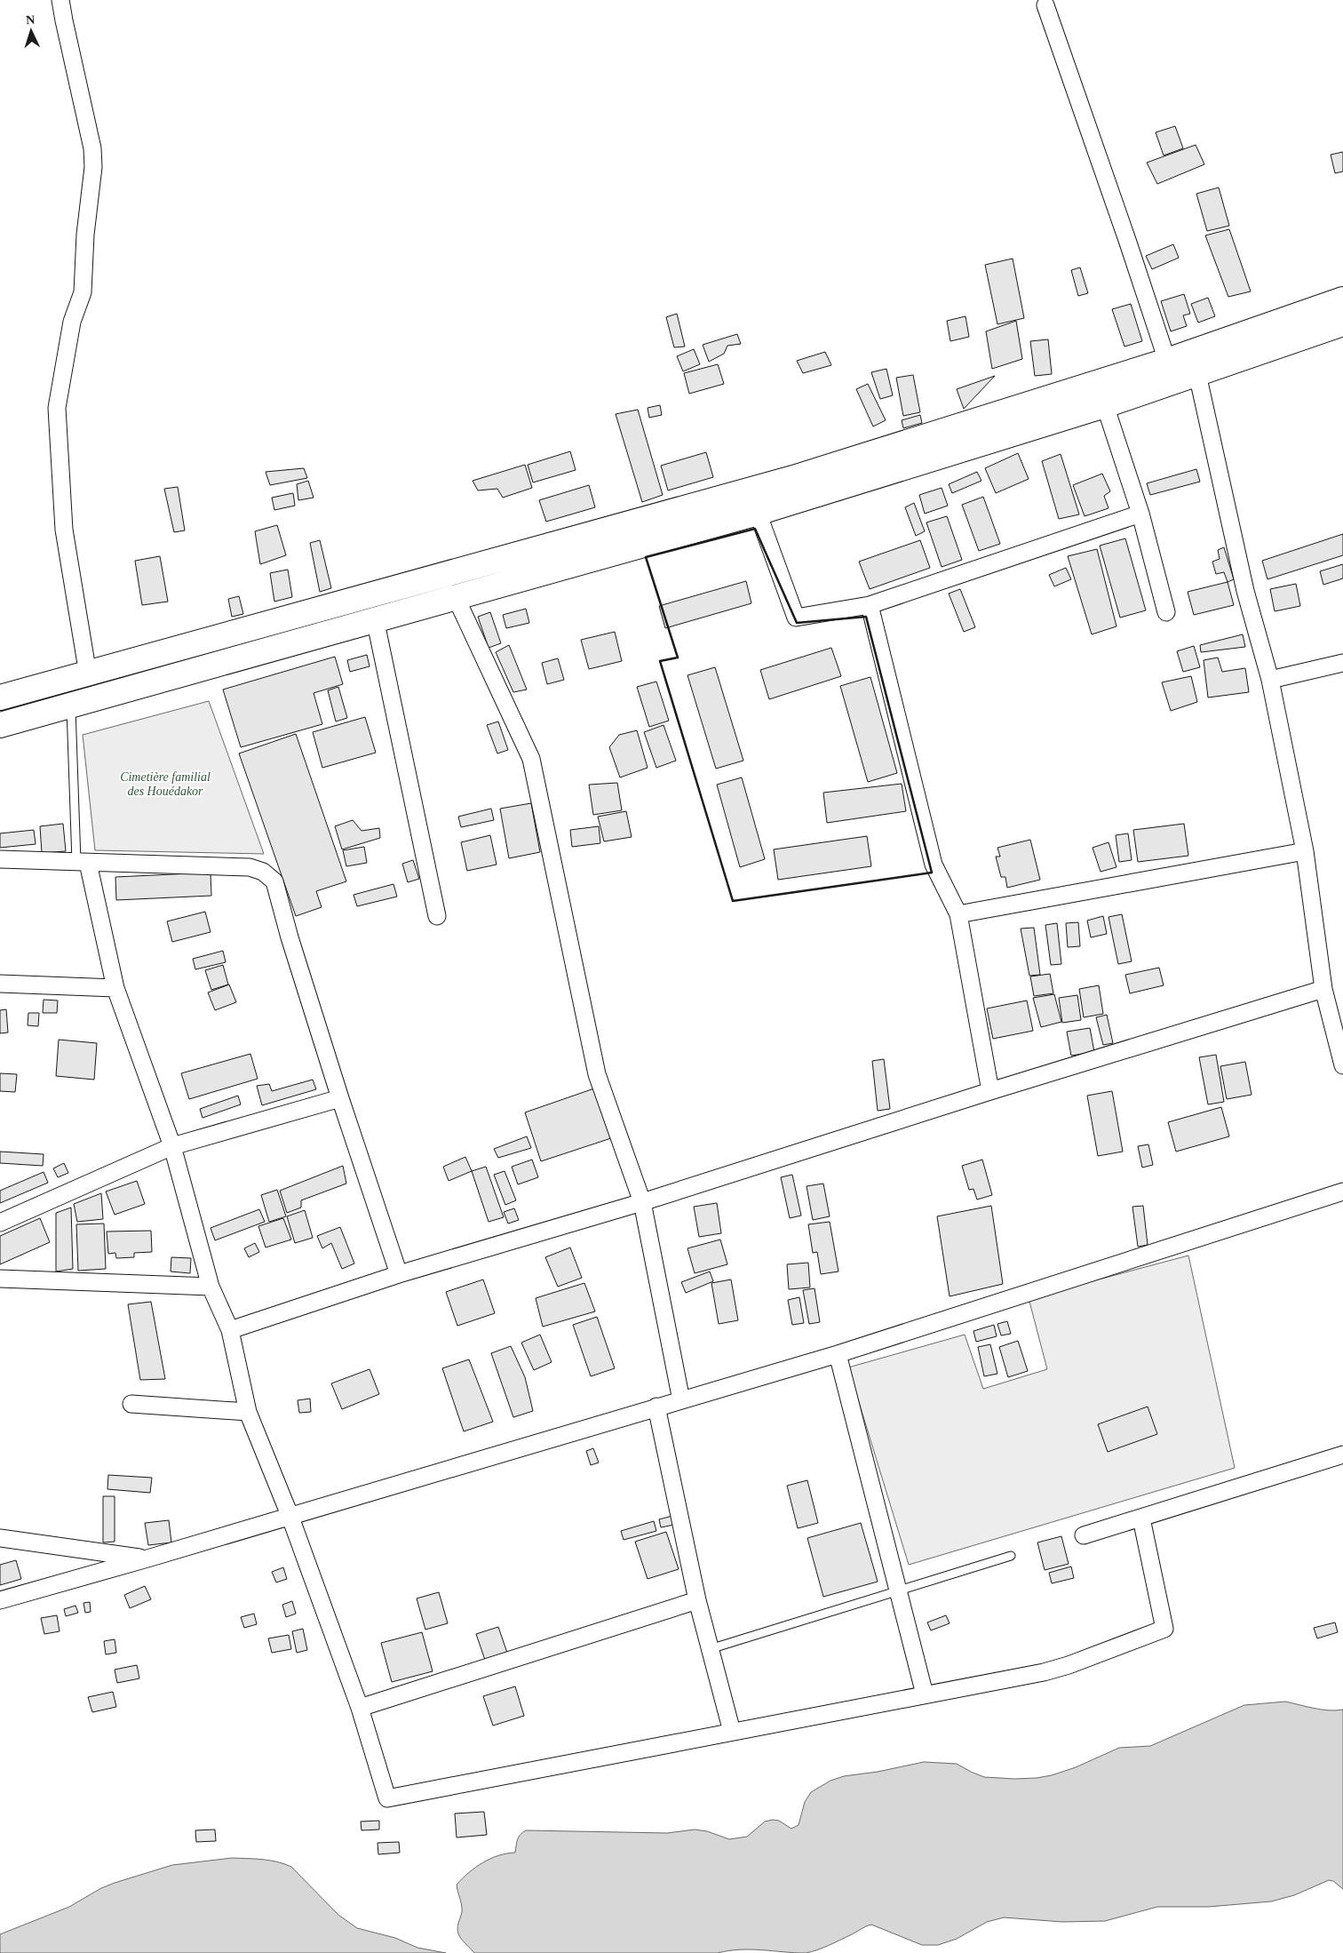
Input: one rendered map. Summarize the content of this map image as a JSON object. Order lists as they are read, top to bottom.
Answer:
{
  "parks": ["Cimetière familial des Houédakor"],
  "north": "top"
}
